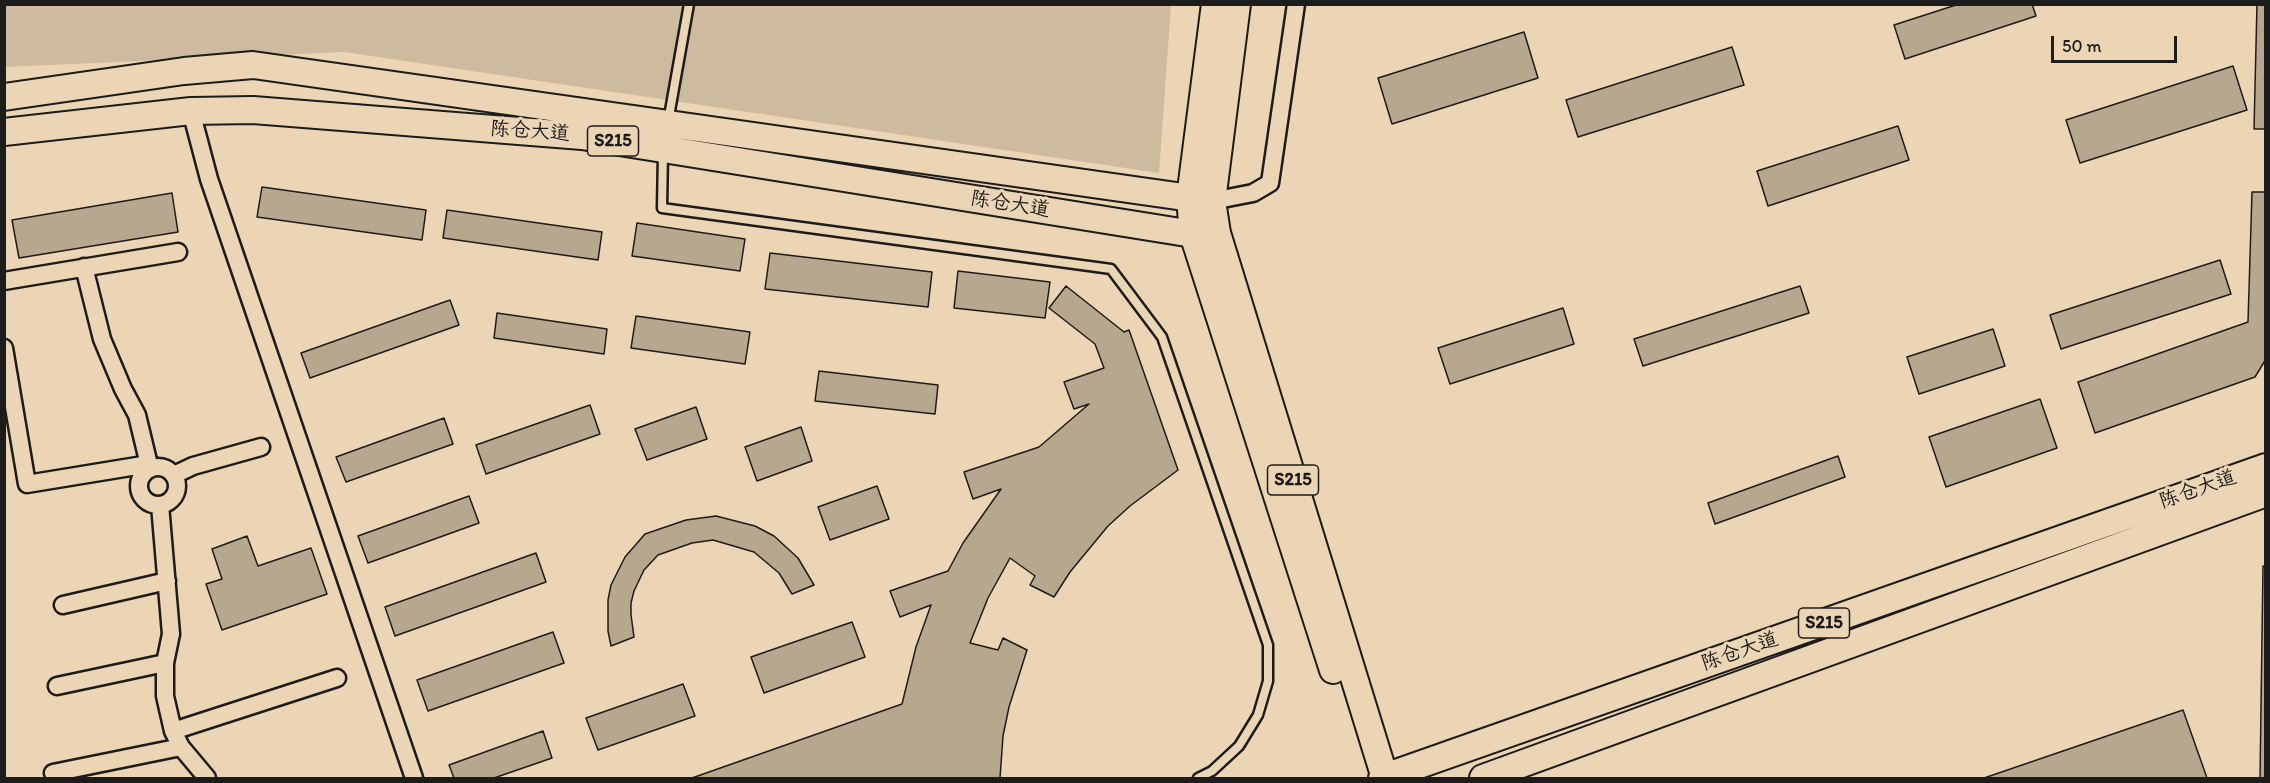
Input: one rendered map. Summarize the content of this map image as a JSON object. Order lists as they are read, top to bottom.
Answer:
{
  "streets": {
    "main road": ["陈仓大道", "S215"]
  },
  "scale_bar": "50 m"
}
